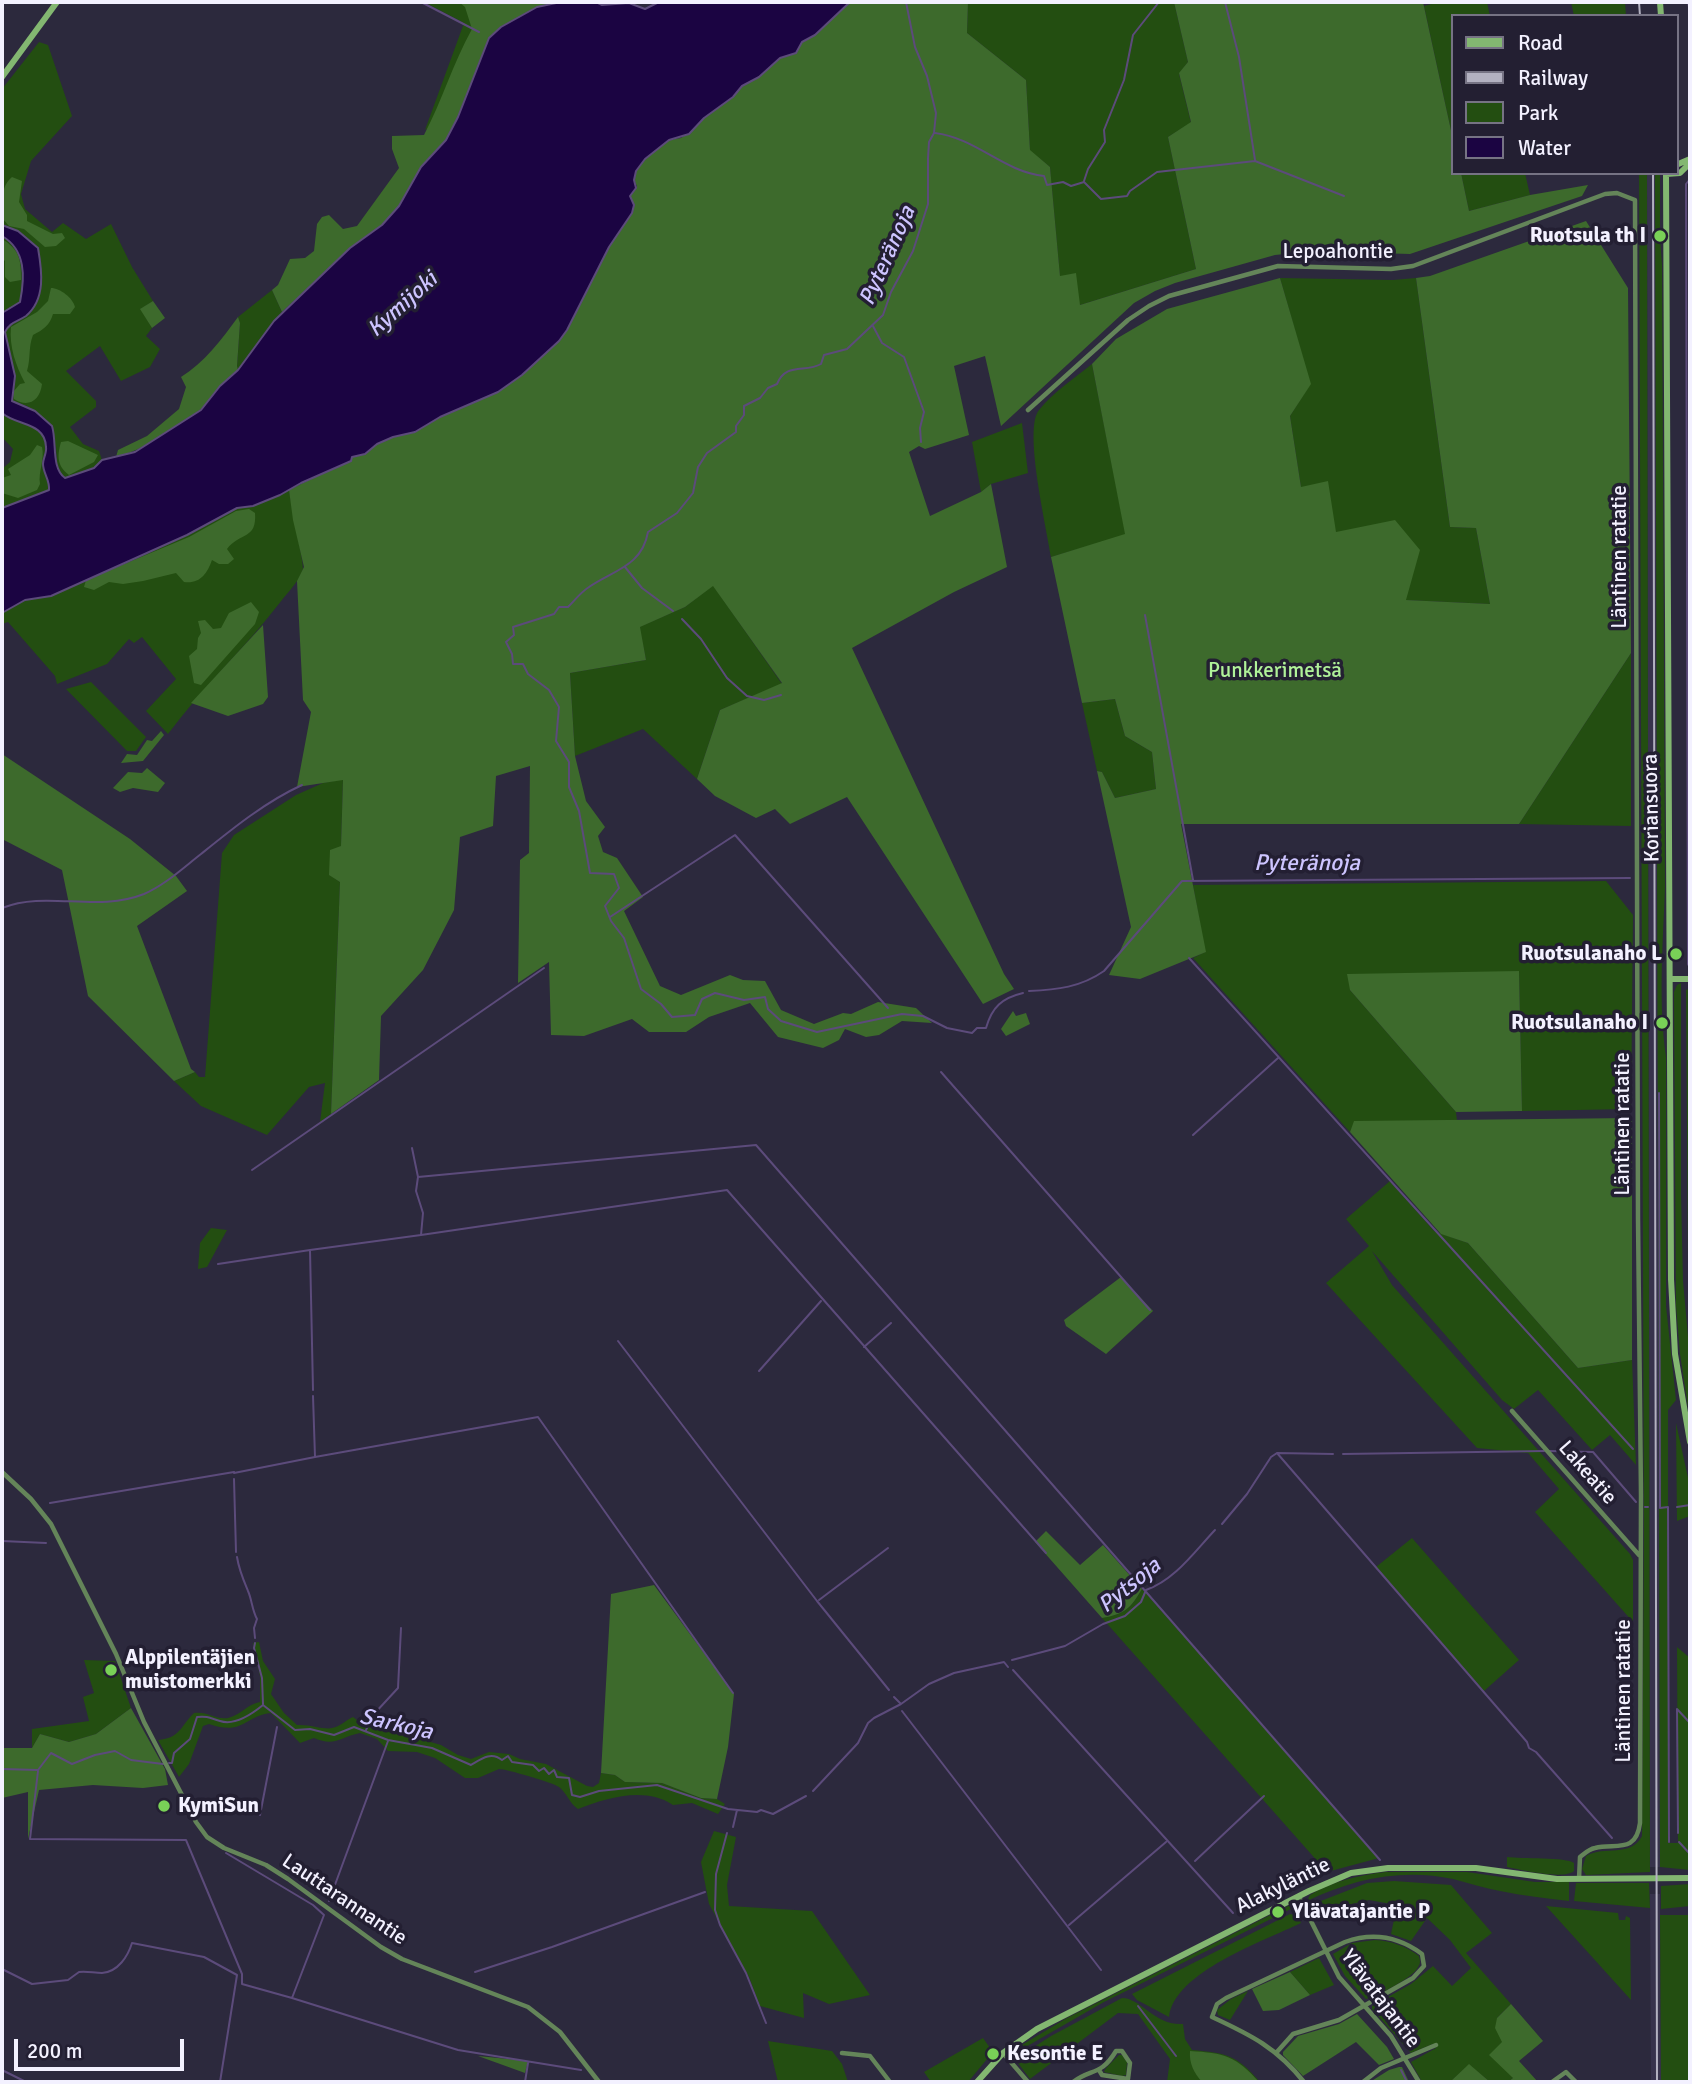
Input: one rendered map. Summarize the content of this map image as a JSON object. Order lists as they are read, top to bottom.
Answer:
{
  "streets": {
    "main road": ["Koriansuora", "Alakyläntie"],
    "street": [
      "Lepoahontie",
      "Läntinen ratatie",
      "Lakeatie",
      "Lauttarannantie",
      "Ylävatajantie"
    ]
  },
  "crossings": [
    ["Lepoahontie", "Läntinen ratatie"],
    ["Läntinen ratatie", "Lakeatie"],
    ["Läntinen ratatie", "Alakyläntie"],
    ["Alakyläntie", "Ylävatajantie"]
  ],
  "water": [
    "Pyteränoja",
    "Kymijoki",
    "Pytsoja",
    "Sarkoja"
  ],
  "parks": ["Punkkerimetsä"],
  "places": [
    "Ruotsula th I",
    "Ruotsulanaho L",
    "Ruotsulanaho I",
    "Alppilentäjien muistomerkki",
    "KymiSun",
    "Ylävatajantie P",
    "Kesontie E"
  ],
  "legend": [
    "Road",
    "Railway",
    "Park",
    "Water"
  ],
  "scale_bar": "200 m"
}
